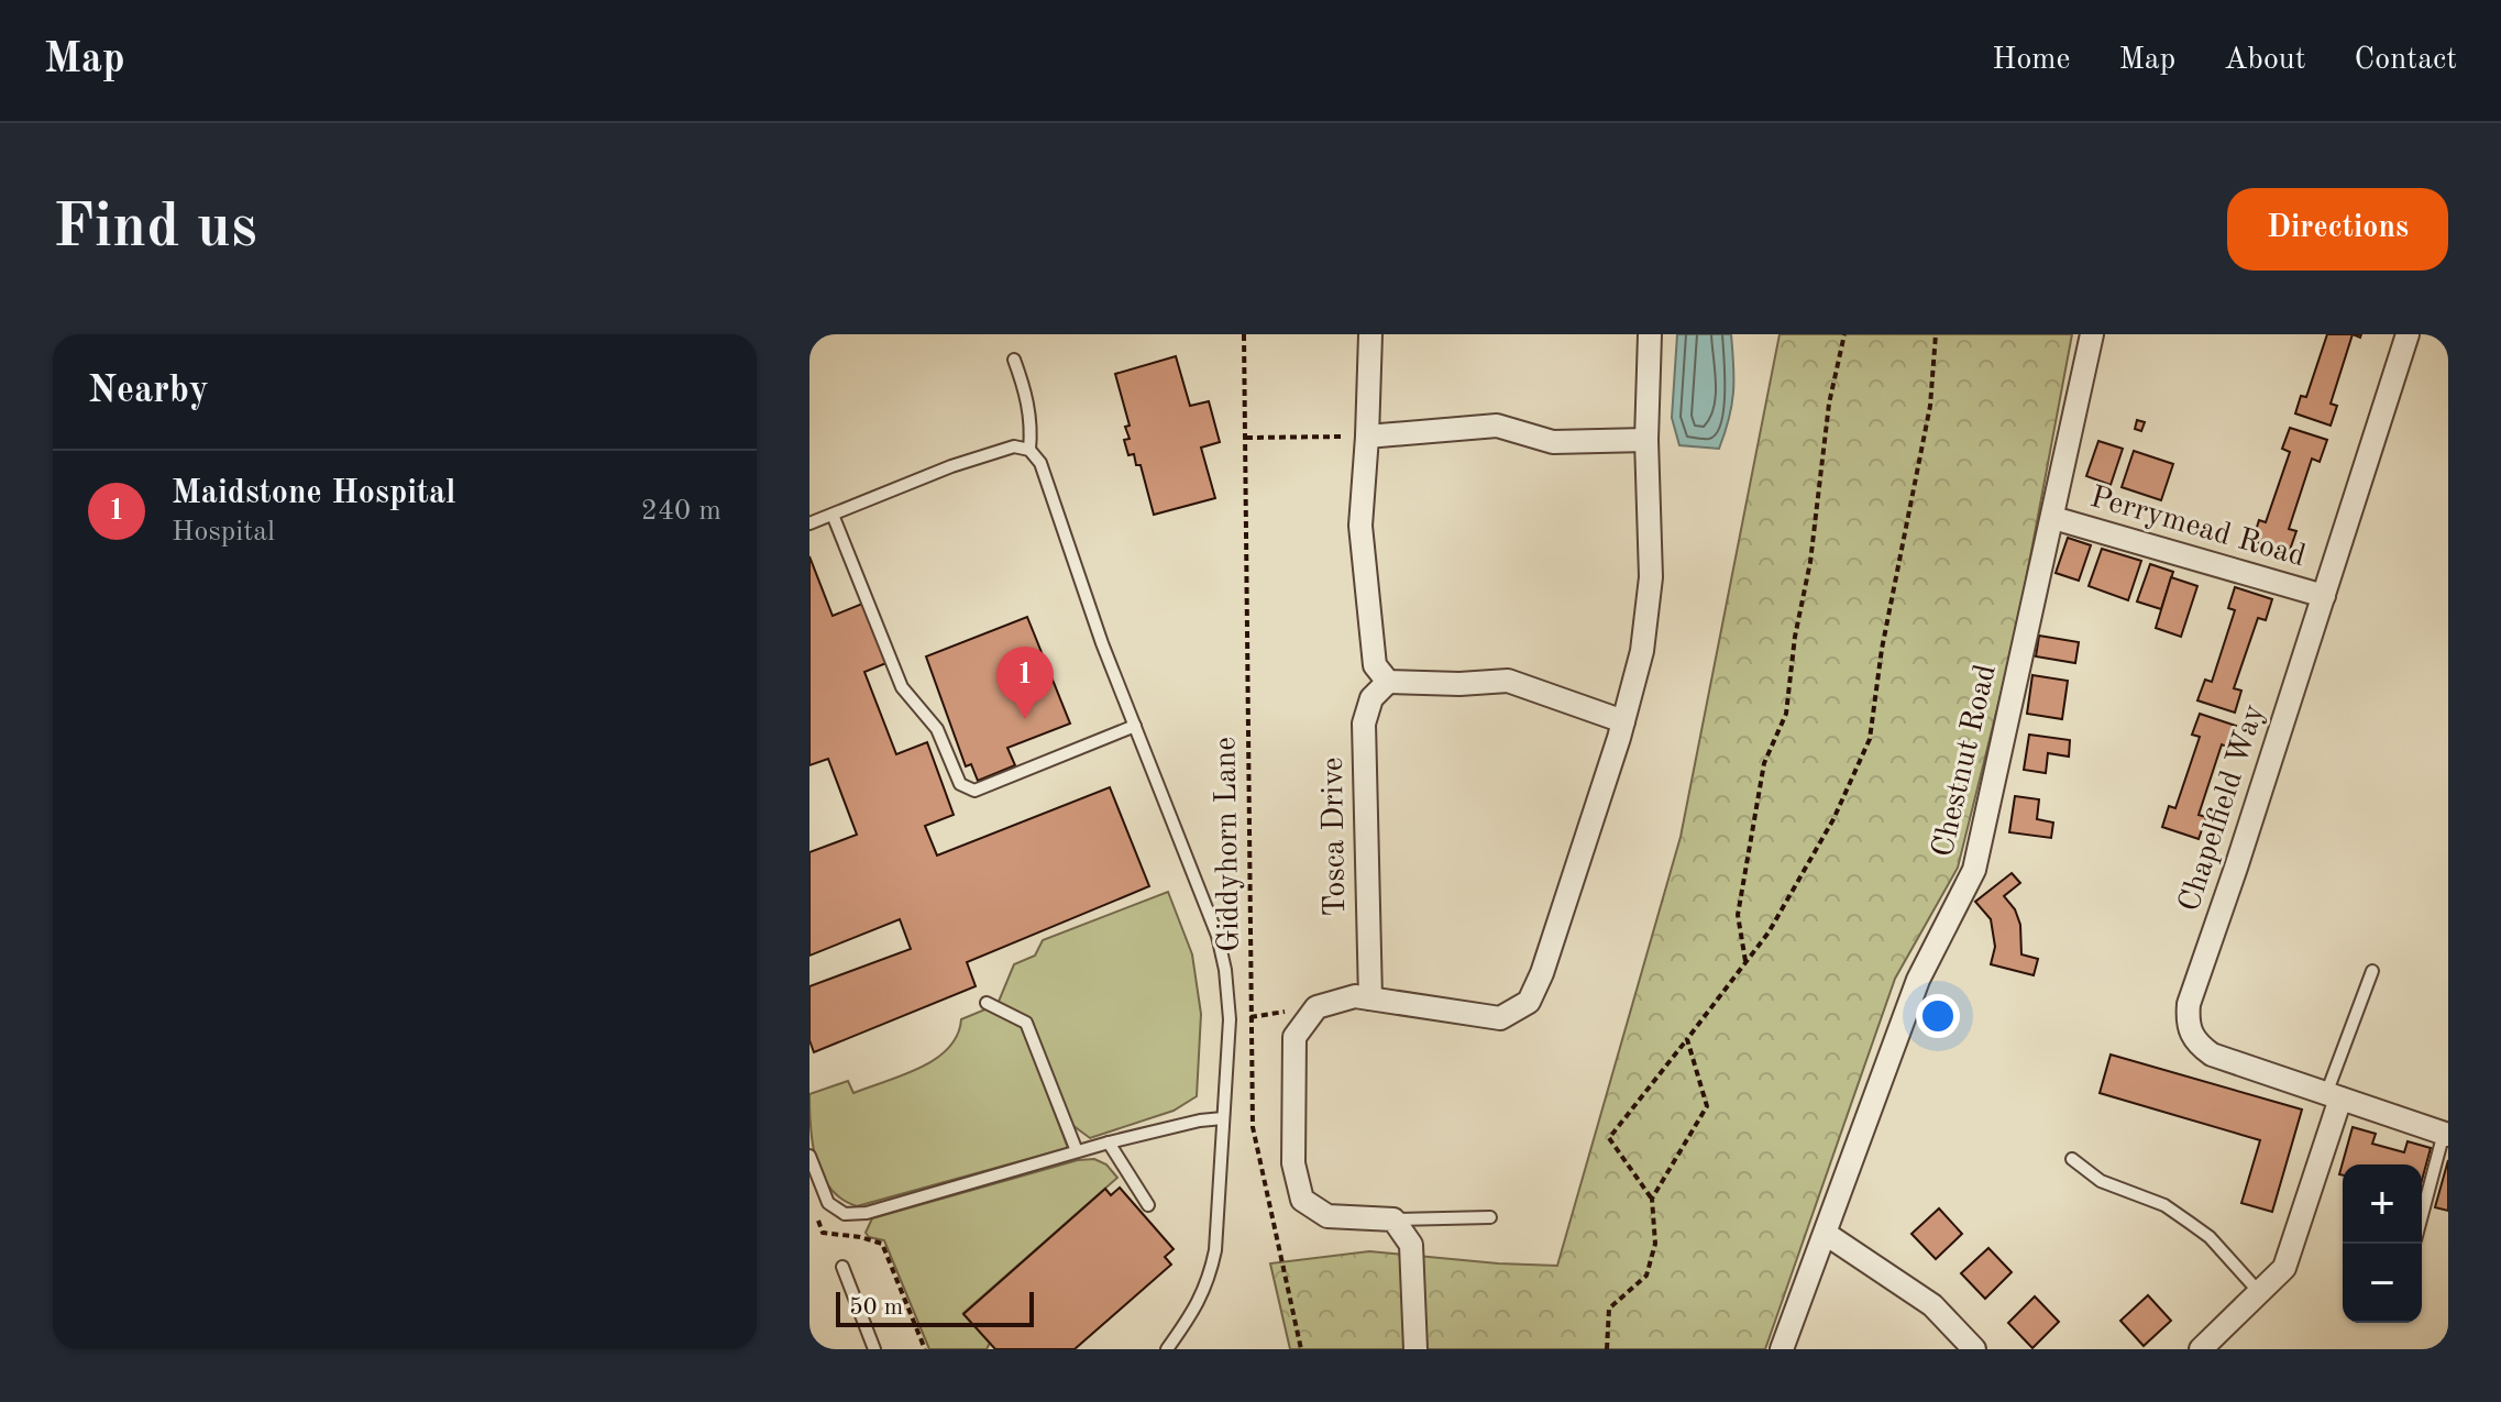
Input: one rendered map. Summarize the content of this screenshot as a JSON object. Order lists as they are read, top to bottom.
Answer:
{
  "streets": {
    "street": [
      "Perrymead Road",
      "Chestnut Road",
      "Chapelfield Way",
      "Tosca Drive"
    ],
    "path": ["Giddyhorn Lane"]
  },
  "crossings": [
    ["Perrymead Road", "Chestnut Road"],
    ["Perrymead Road", "Chapelfield Way"]
  ],
  "scale_bar": "50 m",
  "page": {
    "header": "Map",
    "nav": [
      "Home",
      "Map",
      "About",
      "Contact"
    ],
    "buttons": "Directions",
    "title": "Find us",
    "heading": "Nearby",
    "list": [
      {
        "mark": "1",
        "name": "Maidstone Hospital",
        "note": "Hospital",
        "value": "240 m"
      }
    ],
    "pins": "1",
    "map_buttons": ["+", "−"],
    "scale": "50 m"
  }
}
